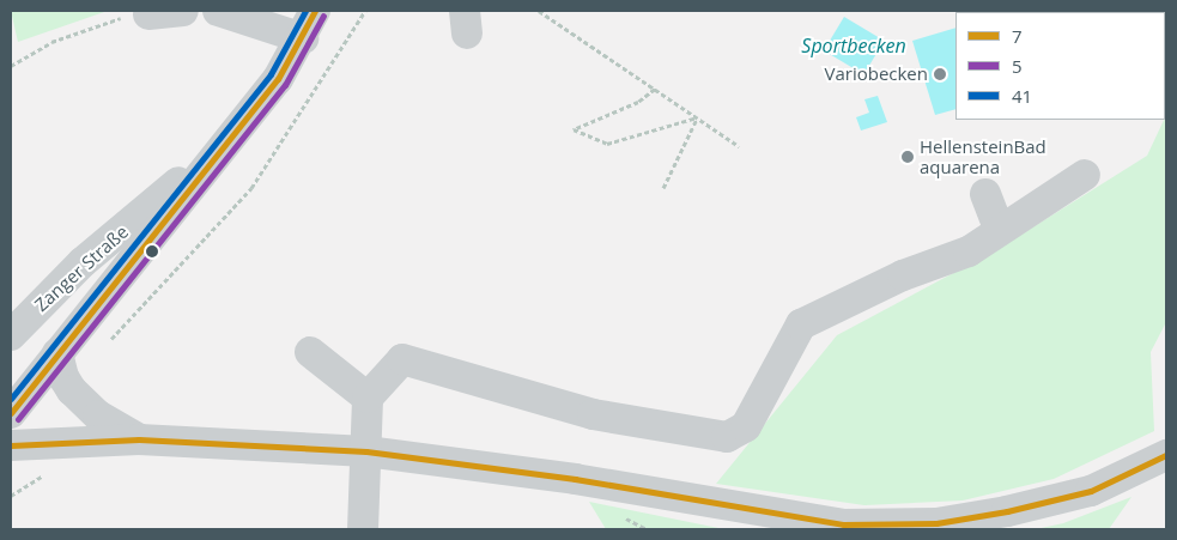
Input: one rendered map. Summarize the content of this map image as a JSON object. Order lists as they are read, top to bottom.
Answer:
{
  "streets": {
    "street": ["Zanger Straße"]
  },
  "water": ["Sportbecken"],
  "places": ["Variobecken", "HellensteinBad aquarena"],
  "lines": ["transit line 7", "transit line 41", "transit line 5"],
  "legend": ["7", "5", "41"]
}
